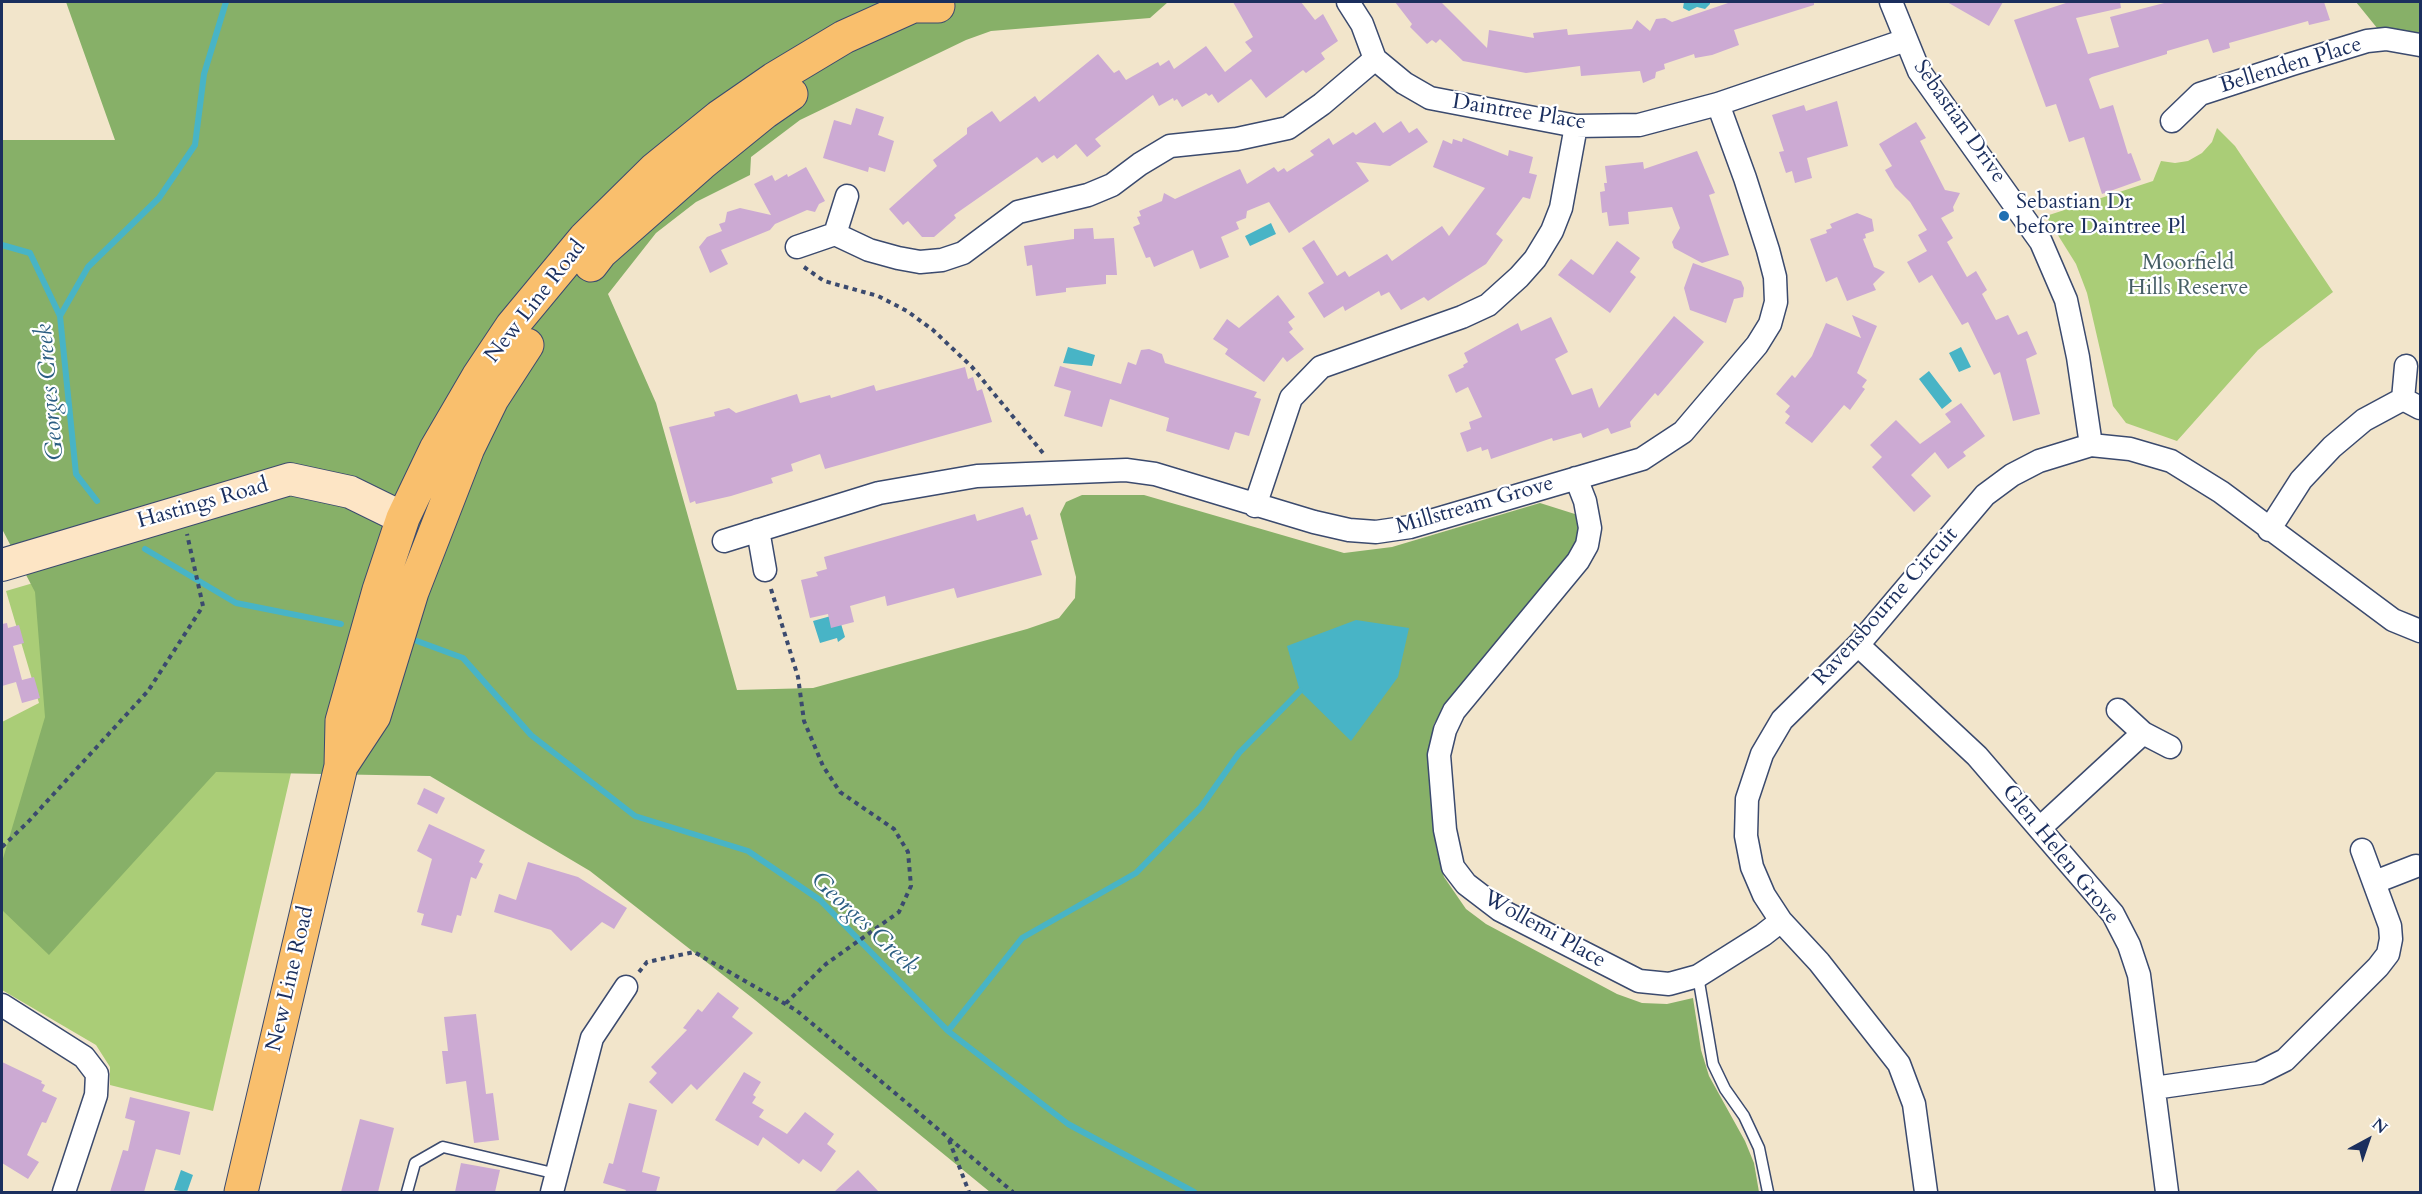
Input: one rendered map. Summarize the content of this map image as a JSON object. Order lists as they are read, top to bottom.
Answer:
{
  "streets": {
    "main road": ["New Line Road", "Hastings Road"],
    "street": [
      "Bellenden Place",
      "Daintree Place",
      "Sebastian Drive",
      "Millstream Grove",
      "Ravensbourne Circuit",
      "Glen Helen Grove",
      "Wollemi Place"
    ]
  },
  "crossings": [
    ["Daintree Place", "Sebastian Drive"],
    ["Daintree Place", "Millstream Grove"],
    ["Sebastian Drive", "Ravensbourne Circuit"],
    ["New Line Road", "Hastings Road"],
    ["Millstream Grove", "Wollemi Place"],
    ["Ravensbourne Circuit", "Glen Helen Grove"],
    ["Ravensbourne Circuit", "Wollemi Place"]
  ],
  "water": ["Georges Creek"],
  "parks": ["Moorfield Hills Reserve"],
  "places": ["Sebastian Dr before Daintree Pl"],
  "north": "top right"
}
